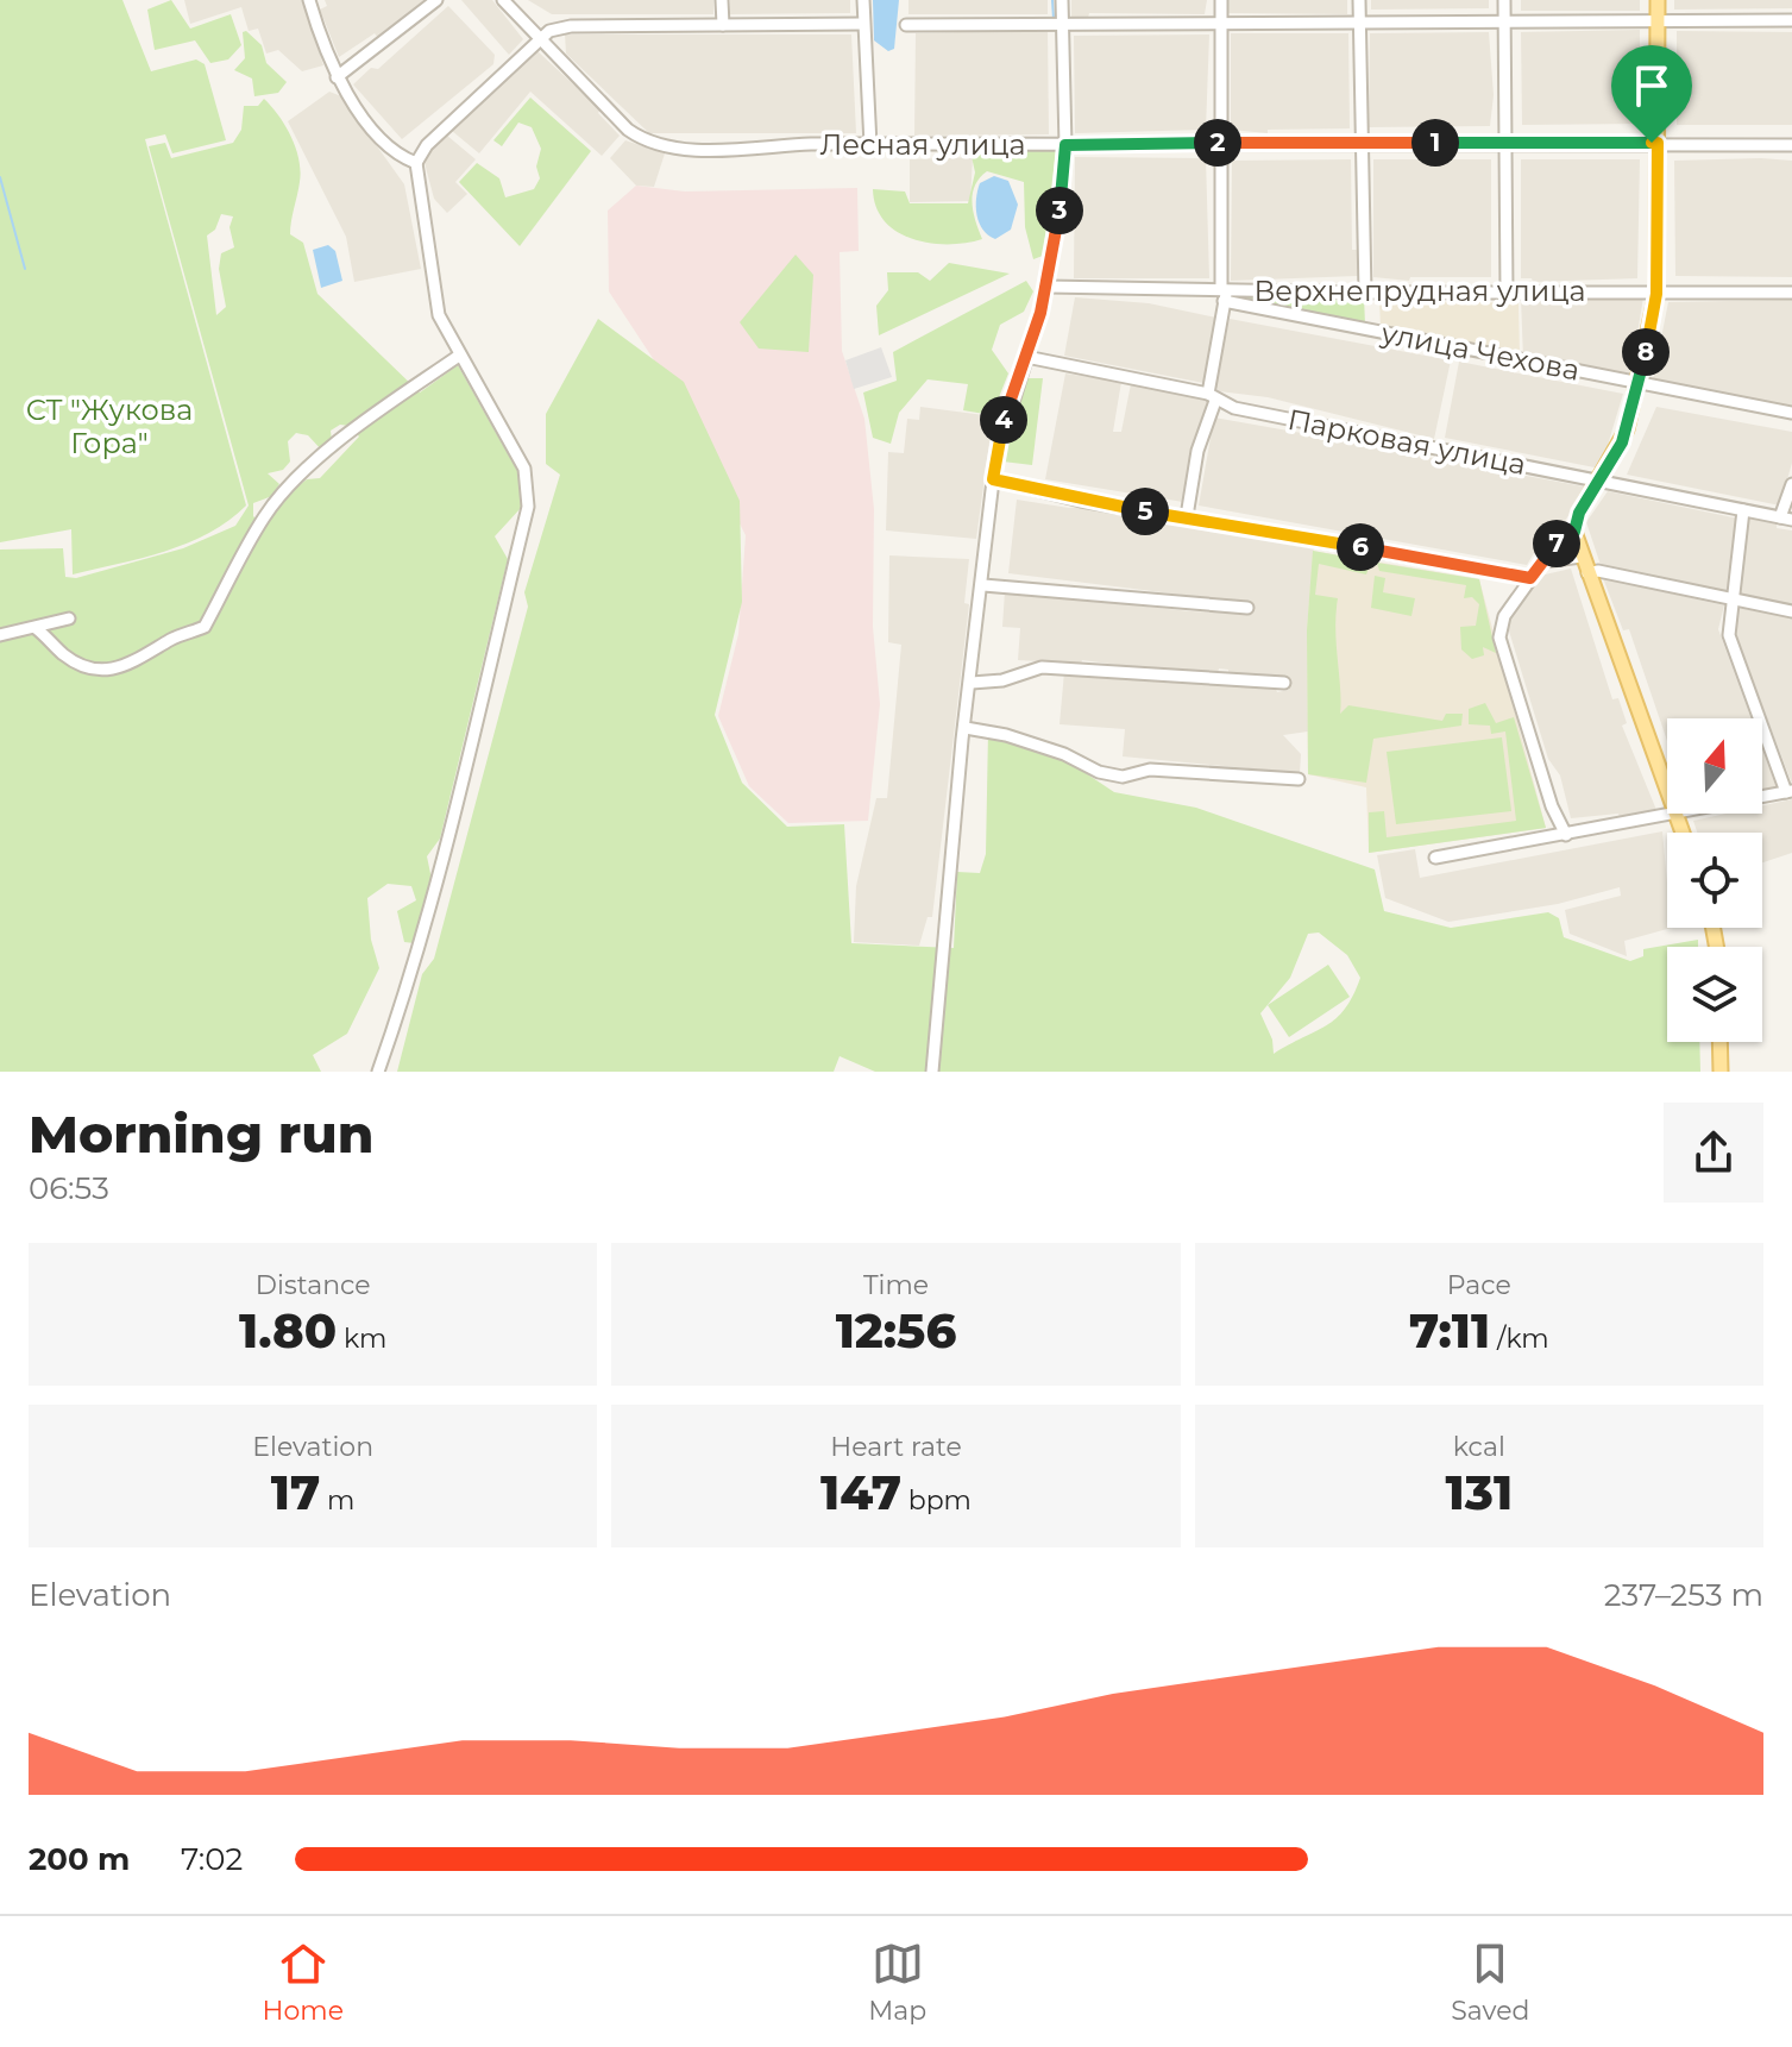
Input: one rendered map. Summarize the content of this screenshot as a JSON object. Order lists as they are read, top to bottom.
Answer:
{
  "streets": {
    "street": [
      "Лесная улица",
      "Верхнепрудная улица",
      "улица Чехова",
      "Парковая улица"
    ]
  },
  "crossings": [
    ["Верхнепрудная улица", "улица Чехова"]
  ],
  "parks": ["СТ \"Жукова Гора\""],
  "north": "top",
  "page": {
    "pins": [
      "1",
      "2",
      "3",
      "8",
      "4",
      "5",
      "7",
      "6"
    ],
    "heading": ["Morning run", "06:53"],
    "stats": [
      ["Distance", "1.80 km"],
      ["Time", "12:56"],
      ["Pace", "7:11 /km"],
      ["Elevation", "17 m"],
      ["Heart rate", "147 bpm"],
      ["kcal", "131"]
    ],
    "chart": ["Elevation", "237–253 m"],
    "list": [
      {
        "name": "200 m",
        "note": "7:02"
      }
    ],
    "tabs": ["Home", "Map", "Saved"]
  }
}
